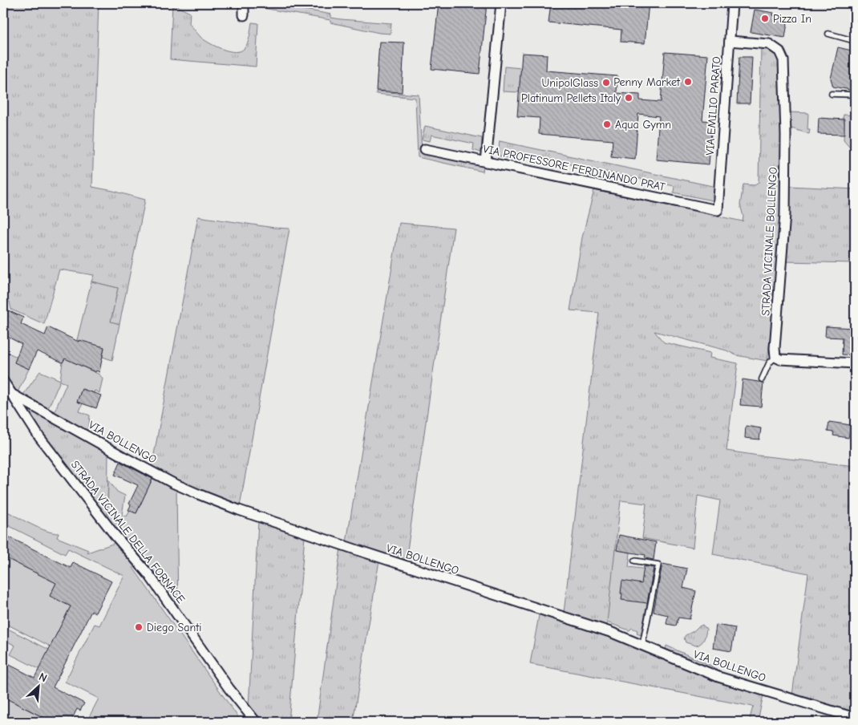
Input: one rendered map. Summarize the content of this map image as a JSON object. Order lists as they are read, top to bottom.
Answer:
{
  "streets": {
    "street": [
      "VIA EMILIO PARATO",
      "VIA PROFESSORE FERDINANDO PRAT",
      "STRADA VICINALE BOLLENGO",
      "VIA BOLLENGO",
      "STRADA VICINALE DELLA FORNACE"
    ]
  },
  "crossings": [
    ["VIA EMILIO PARATO", "VIA PROFESSORE FERDINANDO PRAT"],
    ["VIA EMILIO PARATO", "STRADA VICINALE BOLLENGO"],
    ["VIA BOLLENGO", "STRADA VICINALE DELLA FORNACE"]
  ],
  "places": [
    "Pizza In",
    "Penny Market",
    "UnipolGlass",
    "Platinum Pellets Italy",
    "Aqua Gymn",
    "Diego Santi"
  ],
  "north": "top right"
}
